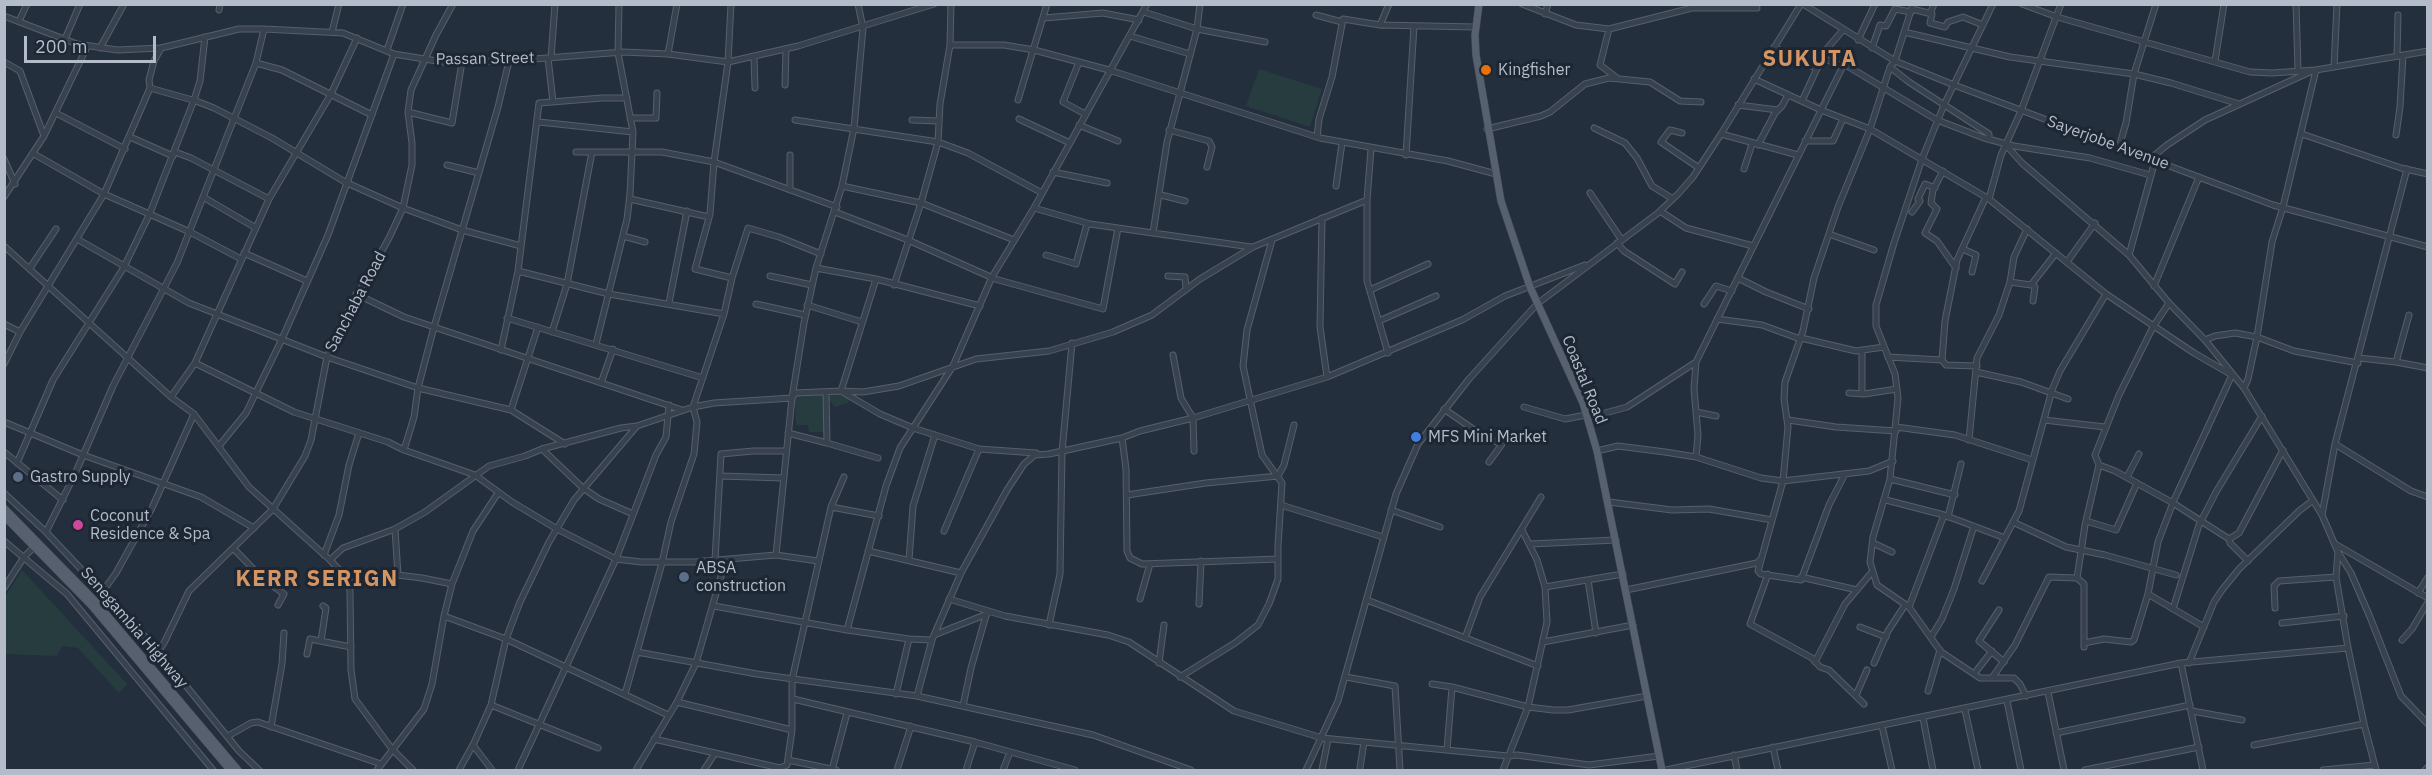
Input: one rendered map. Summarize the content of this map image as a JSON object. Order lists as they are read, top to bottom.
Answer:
{
  "streets": {
    "main road": ["Coastal Road", "Senegambia Highway"],
    "street": ["Passan Street", "Sayerjobe Avenue", "Sanchaba Road"]
  },
  "crossings": [
    ["Passan Street", "Sanchaba Road"],
    ["Sanchaba Road", "Senegambia Highway"]
  ],
  "districts": ["SUKUTA", "KERR SERIGN"],
  "places": [
    "Kingfisher",
    "MFS Mini Market",
    "Gastro Supply",
    "Coconut Residence & Spa",
    "ABSA construction"
  ],
  "scale_bar": "200 m"
}
